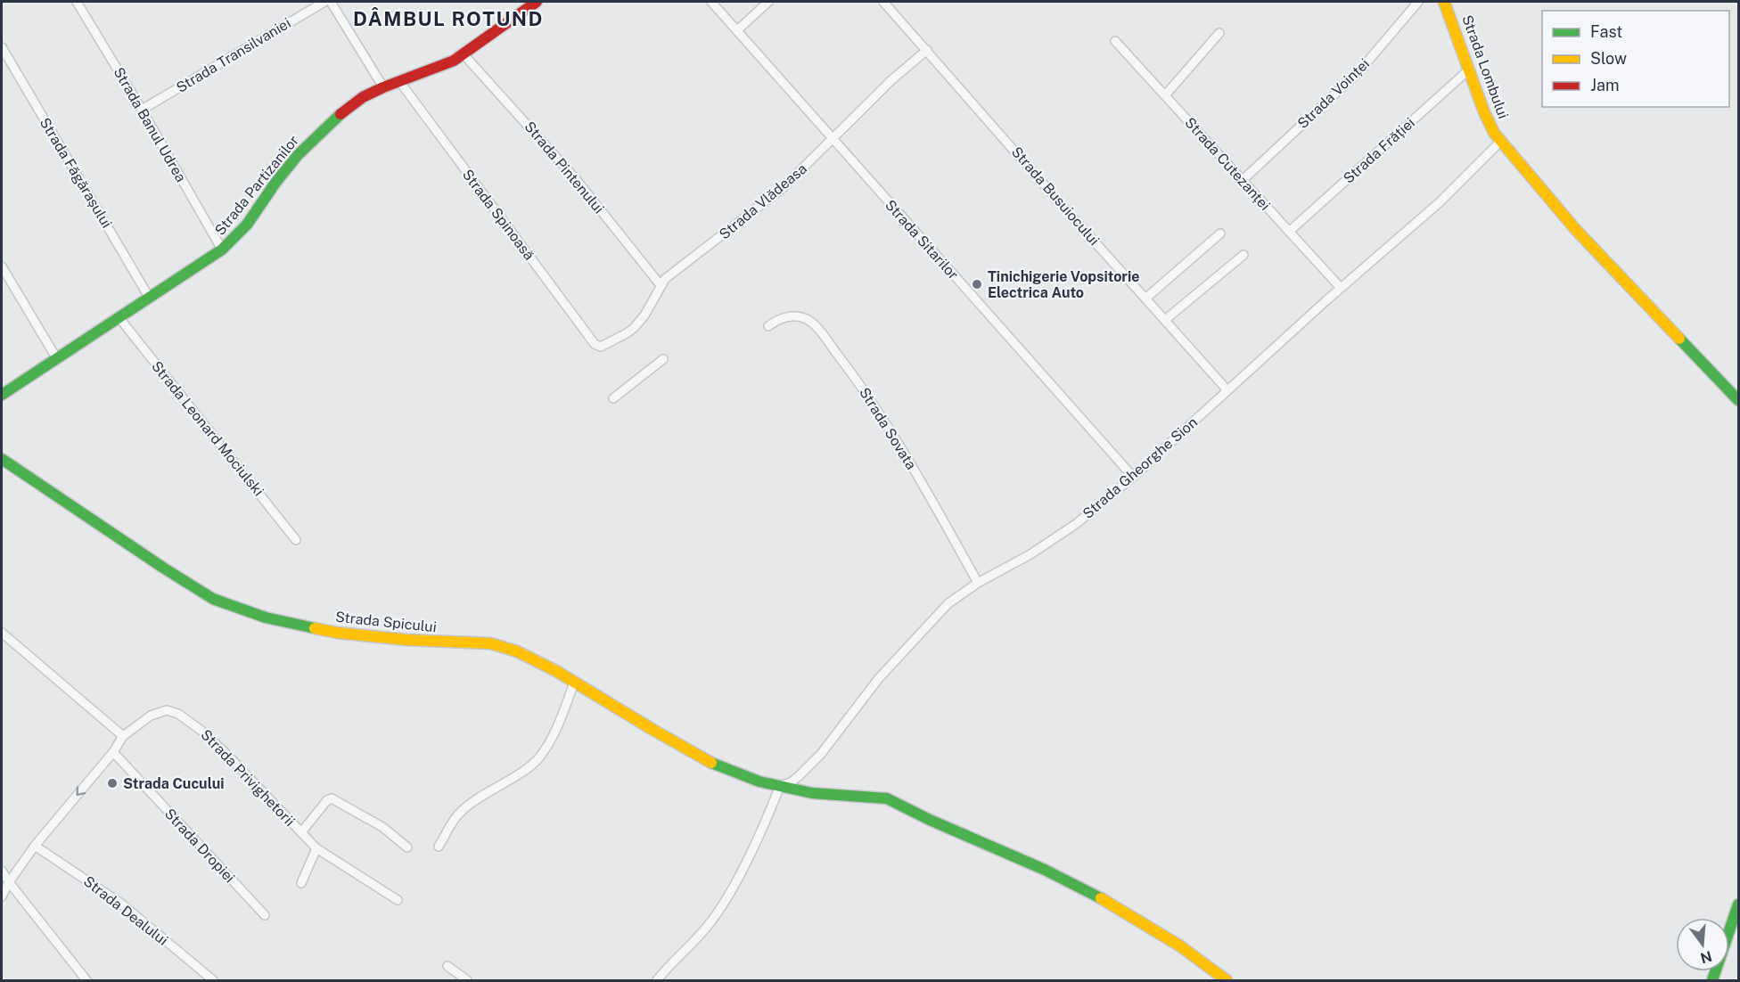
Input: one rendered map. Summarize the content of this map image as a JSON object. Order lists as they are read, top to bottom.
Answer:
{
  "streets": {
    "street": [
      "Strada Transilvaniei",
      "Strada Lombului",
      "Strada Voinței",
      "Strada Banul Udrea",
      "Strada Frăției",
      "Strada Cutezanței",
      "Strada Pintenului",
      "Strada Făgărașului",
      "Strada Partizanilor",
      "Strada Busuiocului",
      "Strada Vlădeasa",
      "Strada Spinoasă",
      "Strada Sitarilor",
      "Strada Leonard Mociulski",
      "Strada Sovata",
      "Strada Gheorghe Sion",
      "Strada Spicului",
      "Strada Privighetorii",
      "Strada Dropiei",
      "Strada Dealului"
    ]
  },
  "crossings": [
    ["Strada Transilvaniei", "Strada Banul Udrea"],
    ["Strada Lombului", "Strada Frăției"],
    ["Strada Lombului", "Strada Gheorghe Sion"],
    ["Strada Voinței", "Strada Cutezanței"],
    ["Strada Banul Udrea", "Strada Partizanilor"],
    ["Strada Frăției", "Strada Cutezanței"],
    ["Strada Cutezanței", "Strada Gheorghe Sion"],
    ["Strada Pintenului", "Strada Partizanilor"],
    ["Strada Pintenului", "Strada Vlădeasa"],
    ["Strada Făgărașului", "Strada Partizanilor"],
    ["Strada Partizanilor", "Strada Spinoasă"],
    ["Strada Partizanilor", "Strada Leonard Mociulski"],
    ["Strada Busuiocului", "Strada Vlădeasa"],
    ["Strada Busuiocului", "Strada Gheorghe Sion"],
    ["Strada Vlădeasa", "Strada Spinoasă"],
    ["Strada Vlădeasa", "Strada Sitarilor"],
    ["Strada Sitarilor", "Strada Gheorghe Sion"],
    ["Strada Sovata", "Strada Gheorghe Sion"],
    ["Strada Gheorghe Sion", "Strada Spicului"]
  ],
  "districts": ["DÂMBUL ROTUND"],
  "places": ["Tinichigerie Vopsitorie Electrica Auto", "Strada Cucului"],
  "legend": ["Fast", "Slow", "Jam"],
  "north": "bottom"
}
